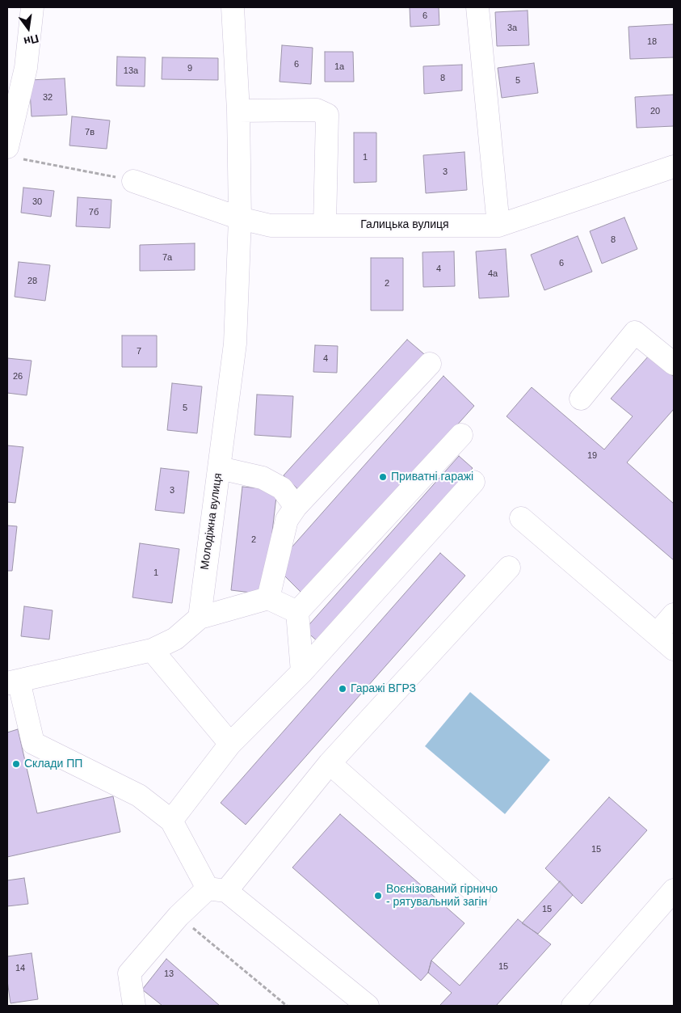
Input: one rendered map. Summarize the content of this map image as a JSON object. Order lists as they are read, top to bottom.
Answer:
{
  "streets": {
    "street": ["Галицька вулиця", "Молодіжна вулиця"]
  },
  "crossings": [
    ["Галицька вулиця", "Молодіжна вулиця"]
  ],
  "places": [
    "Приватні гаражі",
    "Гаражі ВГРЗ",
    "Склади ПП",
    "Воєнізований гірничо - рятувальний загін"
  ],
  "house_numbers": [
    "6",
    "3а",
    "18",
    "6",
    "1а",
    "9",
    "13а",
    "8",
    "5",
    "32",
    "20",
    "7в",
    "1",
    "3",
    "30",
    "7б",
    "8",
    "7а",
    "6",
    "4",
    "4а",
    "28",
    "2",
    "7",
    "4",
    "26",
    "5",
    "19",
    "3",
    "2",
    "1",
    "15",
    "15",
    "15",
    "14",
    "13"
  ],
  "north": "bottom"
}
